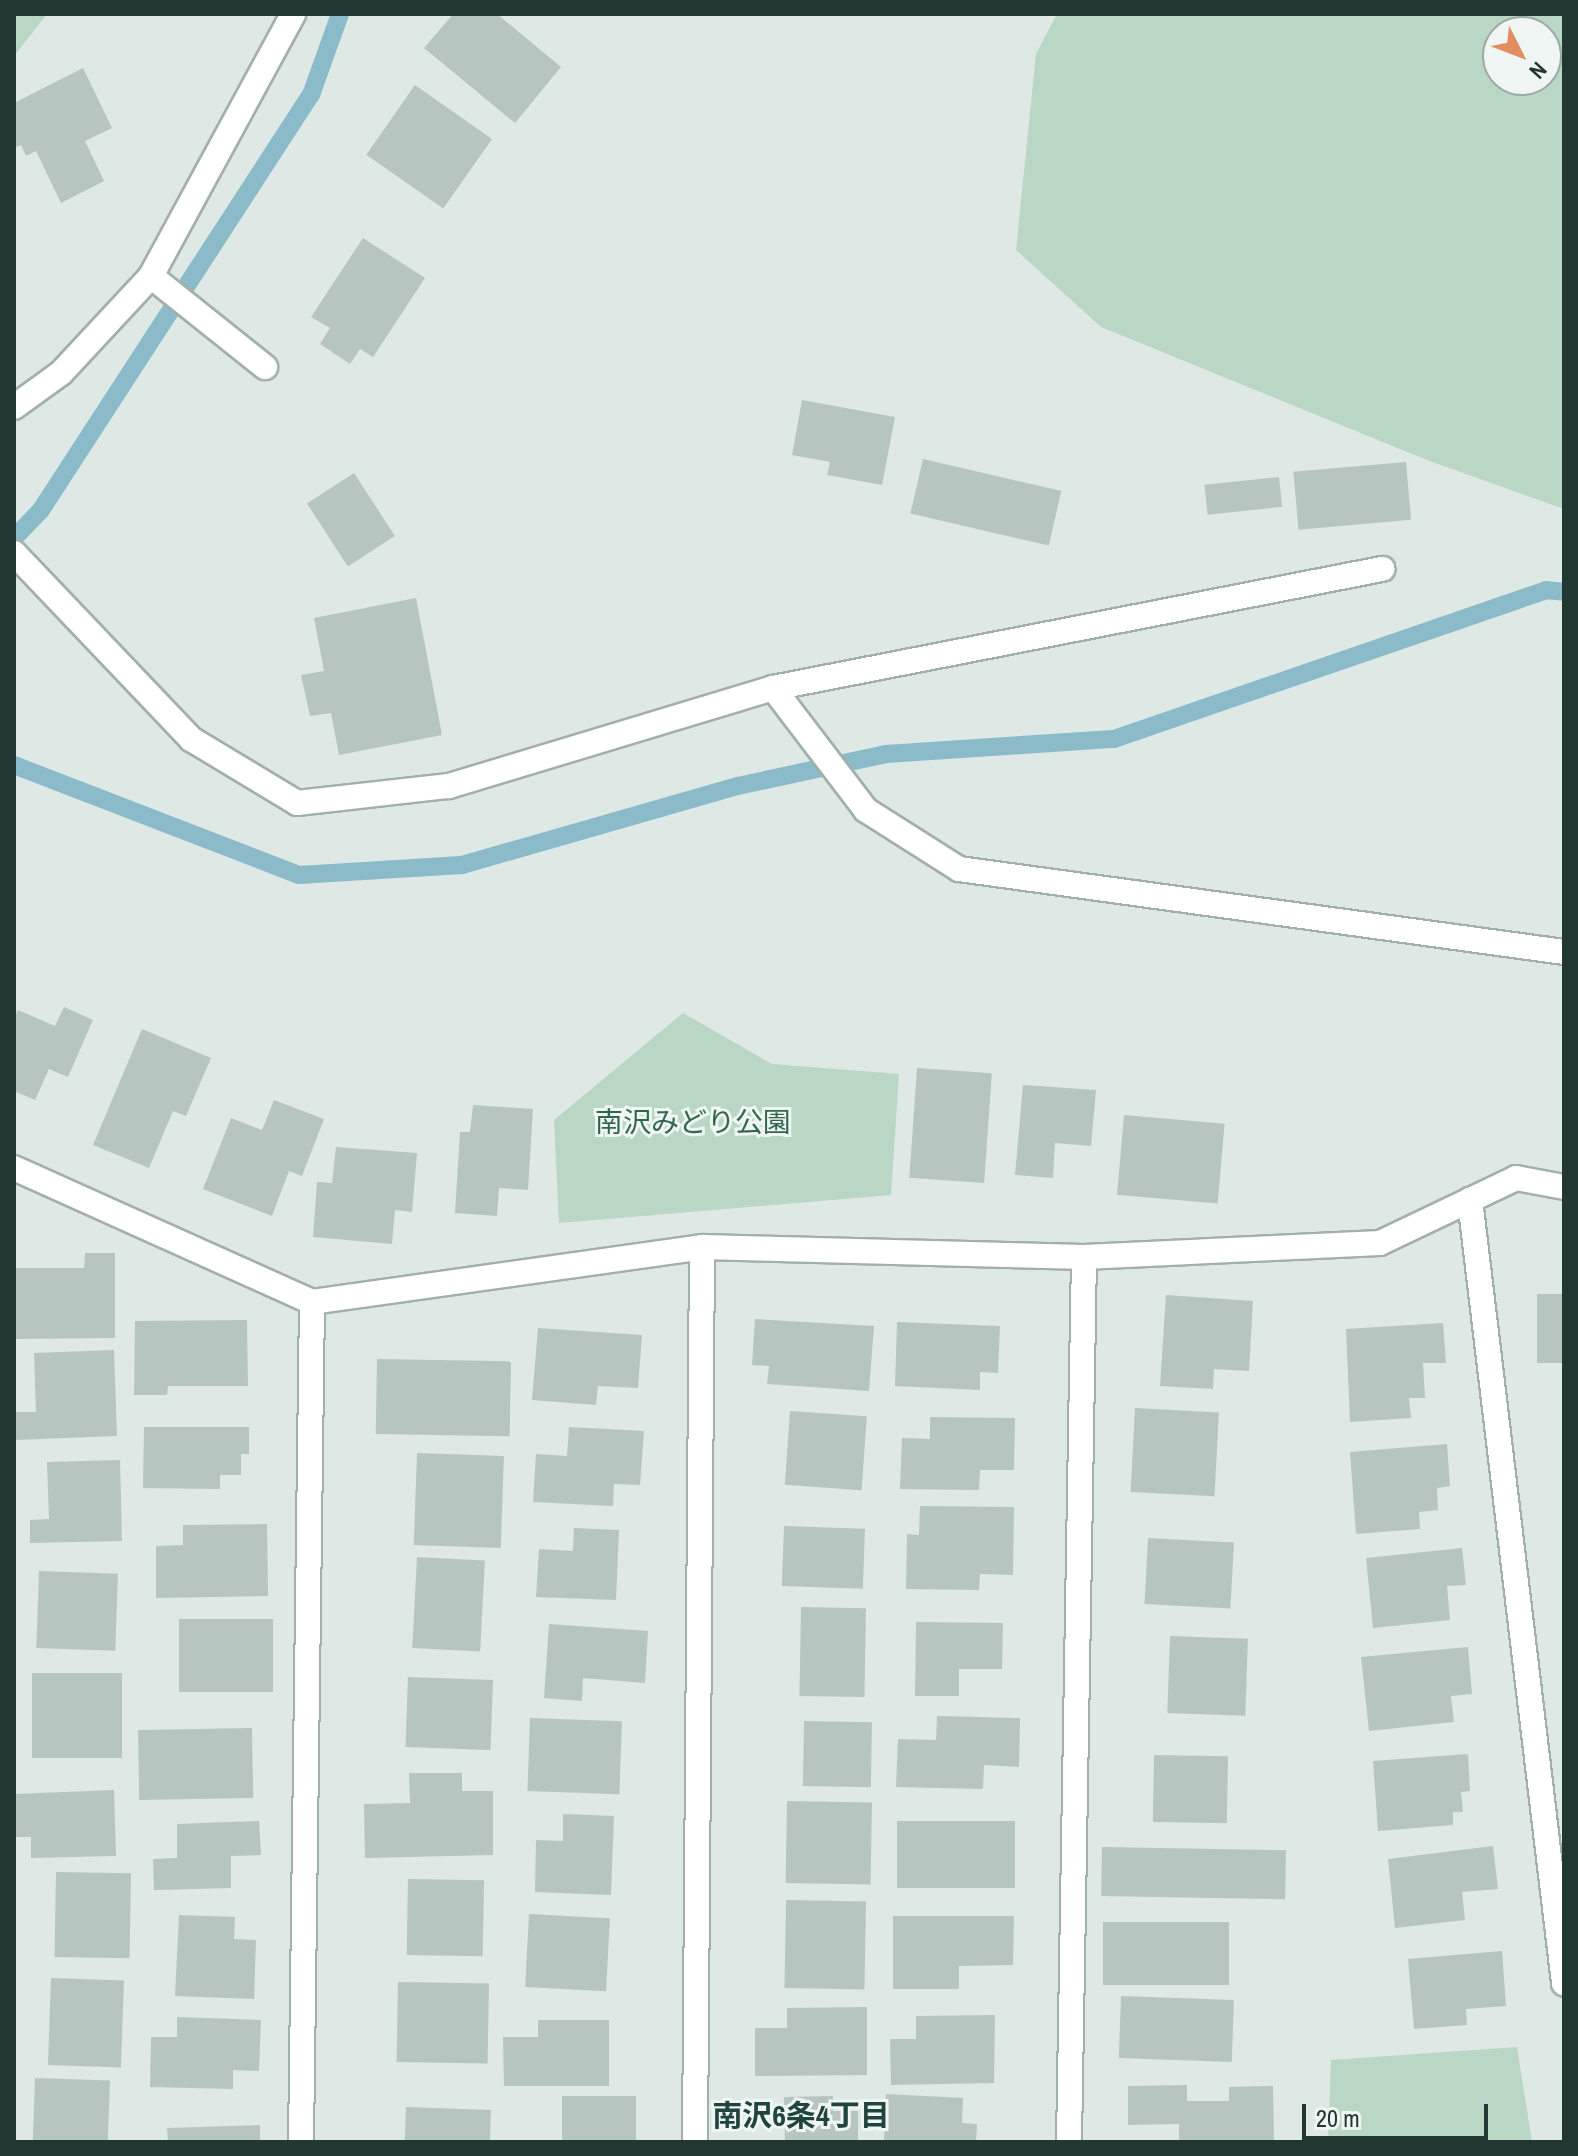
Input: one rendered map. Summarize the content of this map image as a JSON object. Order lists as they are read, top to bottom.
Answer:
{
  "districts": ["南沢6条4丁目"],
  "parks": ["南沢みどり公園"],
  "scale_bar": "20 m",
  "north": "bottom right"
}
